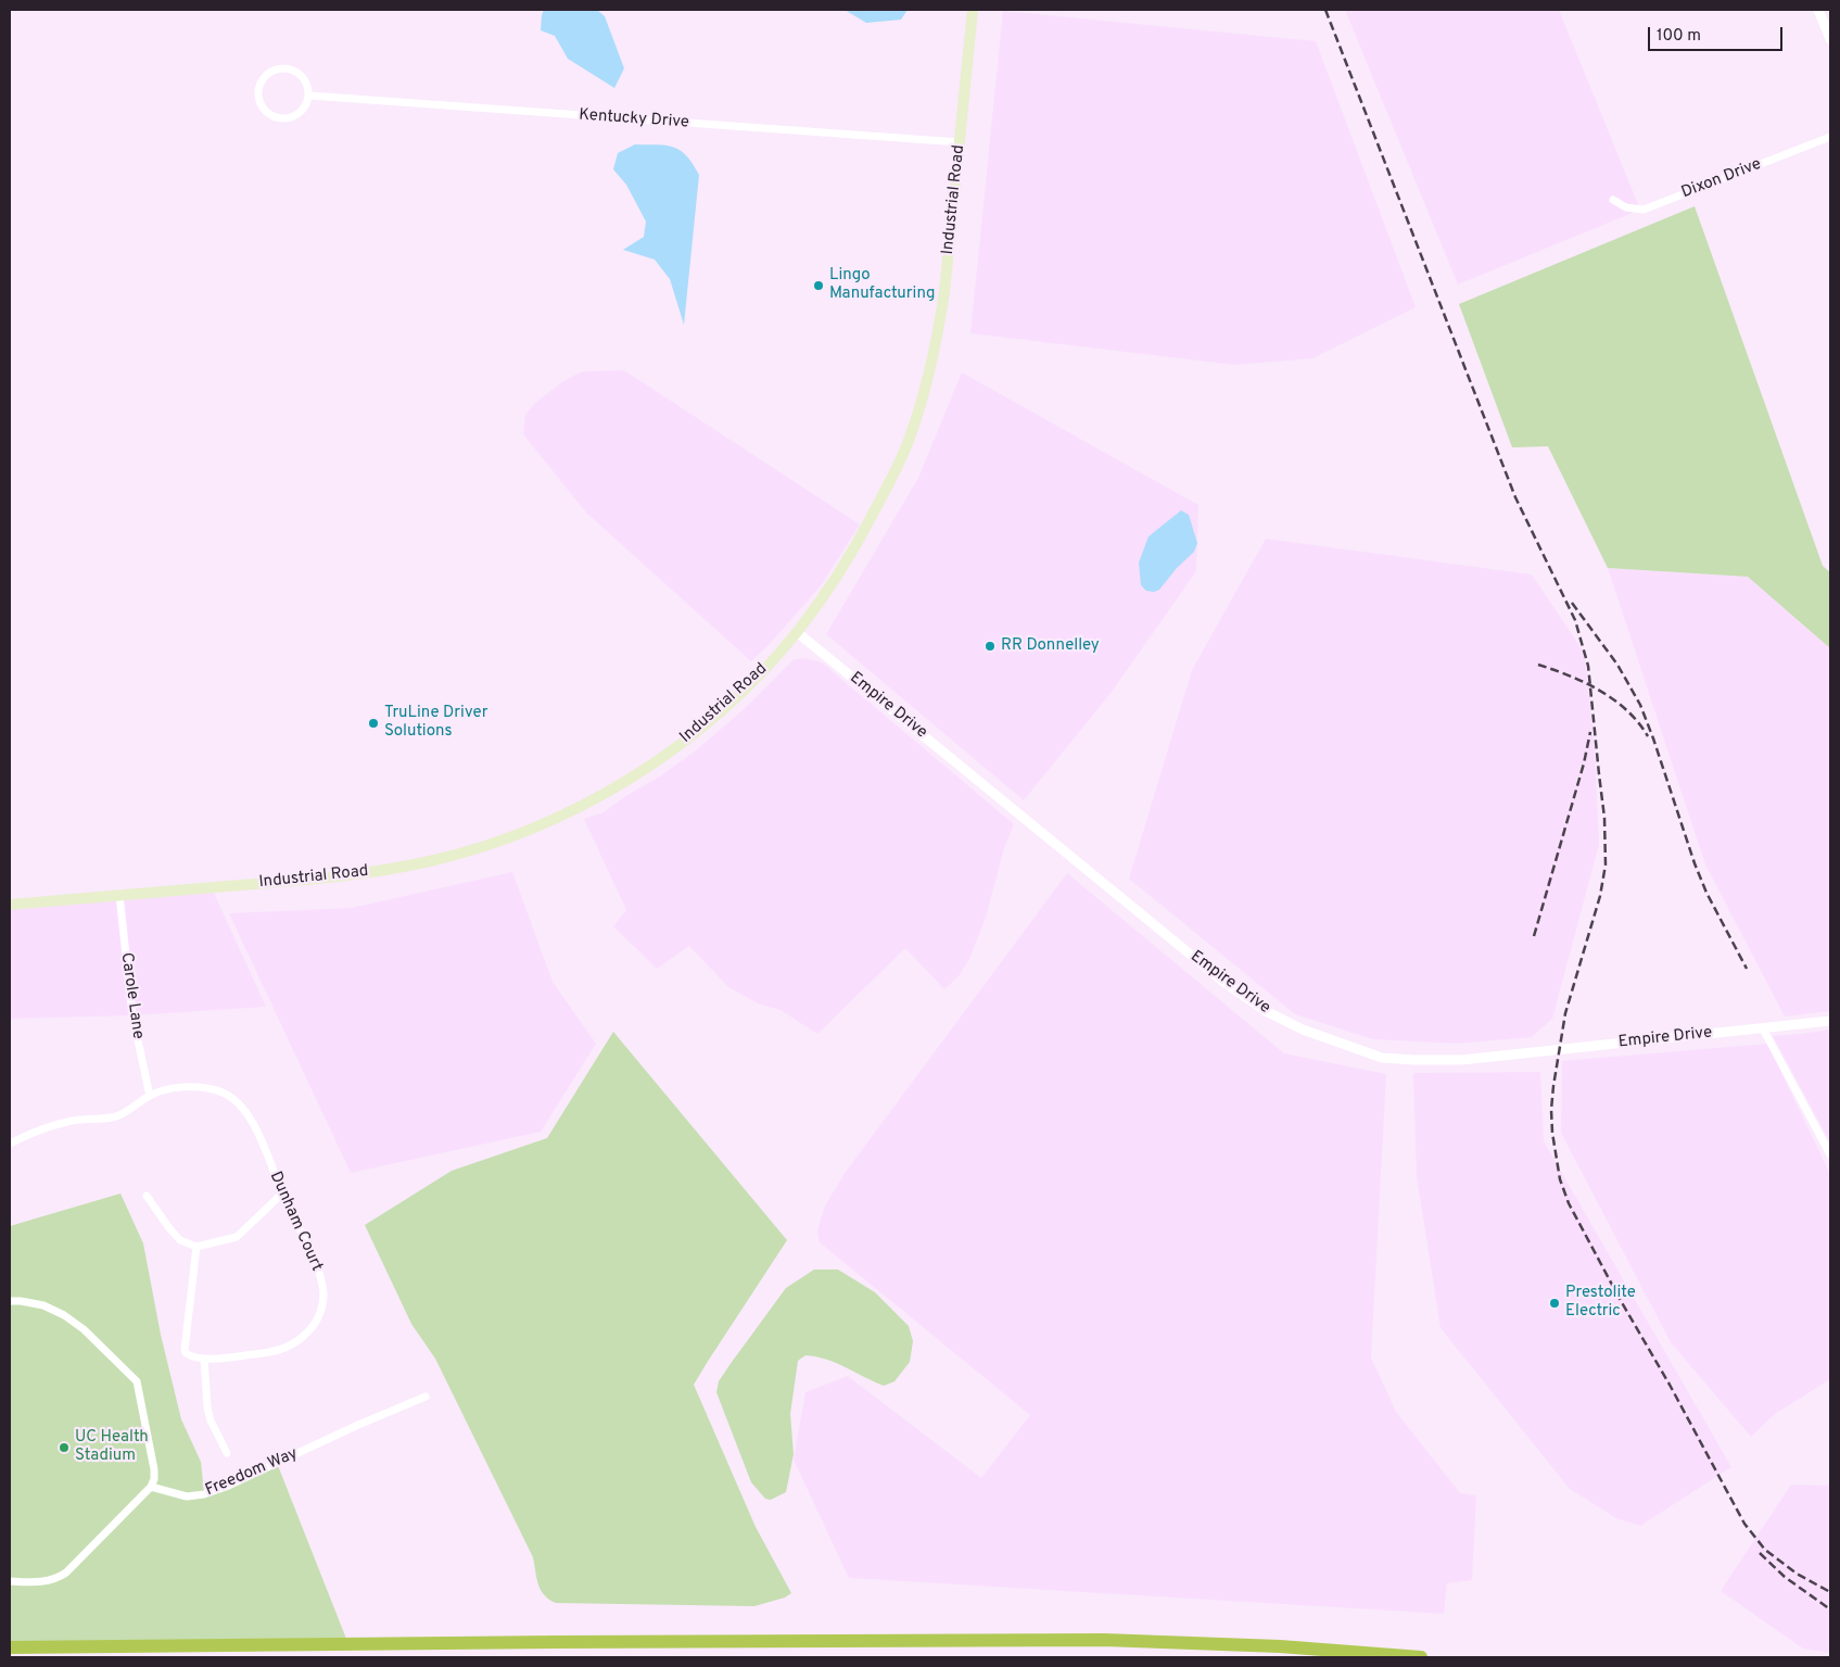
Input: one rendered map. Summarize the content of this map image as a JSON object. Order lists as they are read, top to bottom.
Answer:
{
  "streets": {
    "main road": ["Industrial Road"],
    "street": [
      "Kentucky Drive",
      "Dixon Drive",
      "Empire Drive",
      "Carole Lane",
      "Dunham Court",
      "Freedom Way"
    ]
  },
  "crossings": [
    ["Kentucky Drive", "Industrial Road"],
    ["Industrial Road", "Empire Drive"],
    ["Industrial Road", "Carole Lane"],
    ["Carole Lane", "Dunham Court"]
  ],
  "places": [
    "Lingo Manufacturing",
    "RR Donnelley",
    "TruLine Driver Solutions",
    "Prestolite Electric",
    "UC Health Stadium"
  ],
  "scale_bar": "100 m"
}
